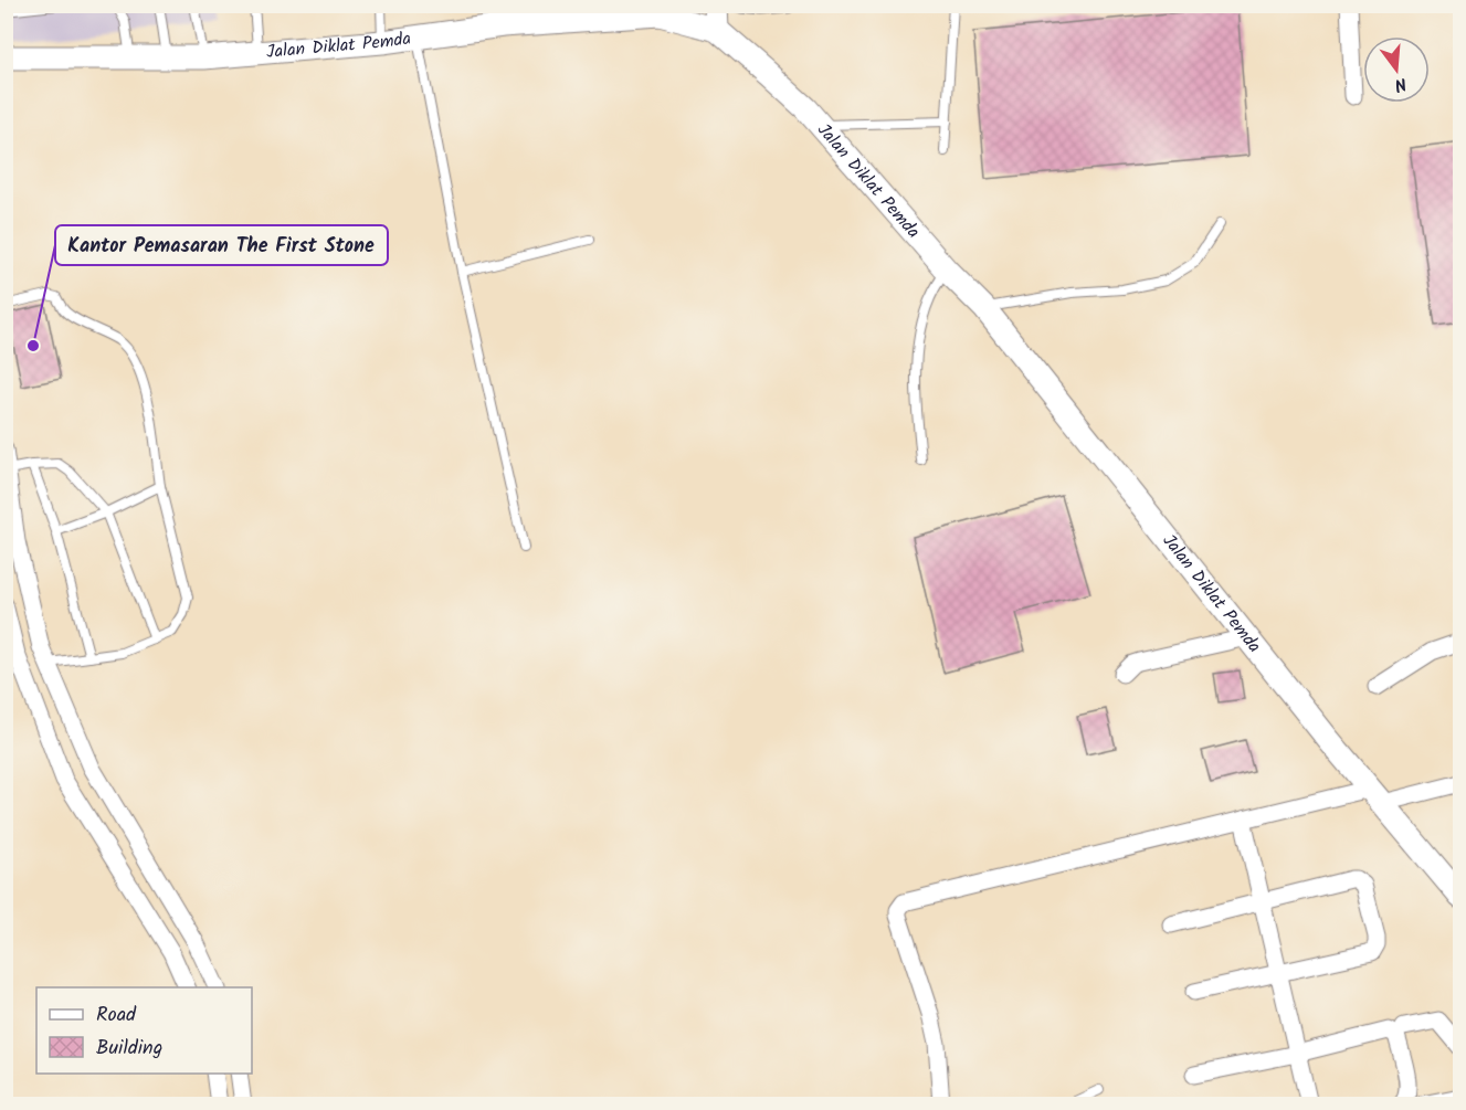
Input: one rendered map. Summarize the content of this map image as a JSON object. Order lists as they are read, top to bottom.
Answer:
{
  "streets": {
    "street": ["Jalan Diklat Pemda"]
  },
  "places": ["Kantor Pemasaran The First Stone"],
  "legend": ["Road", "Building"],
  "north": "bottom"
}
